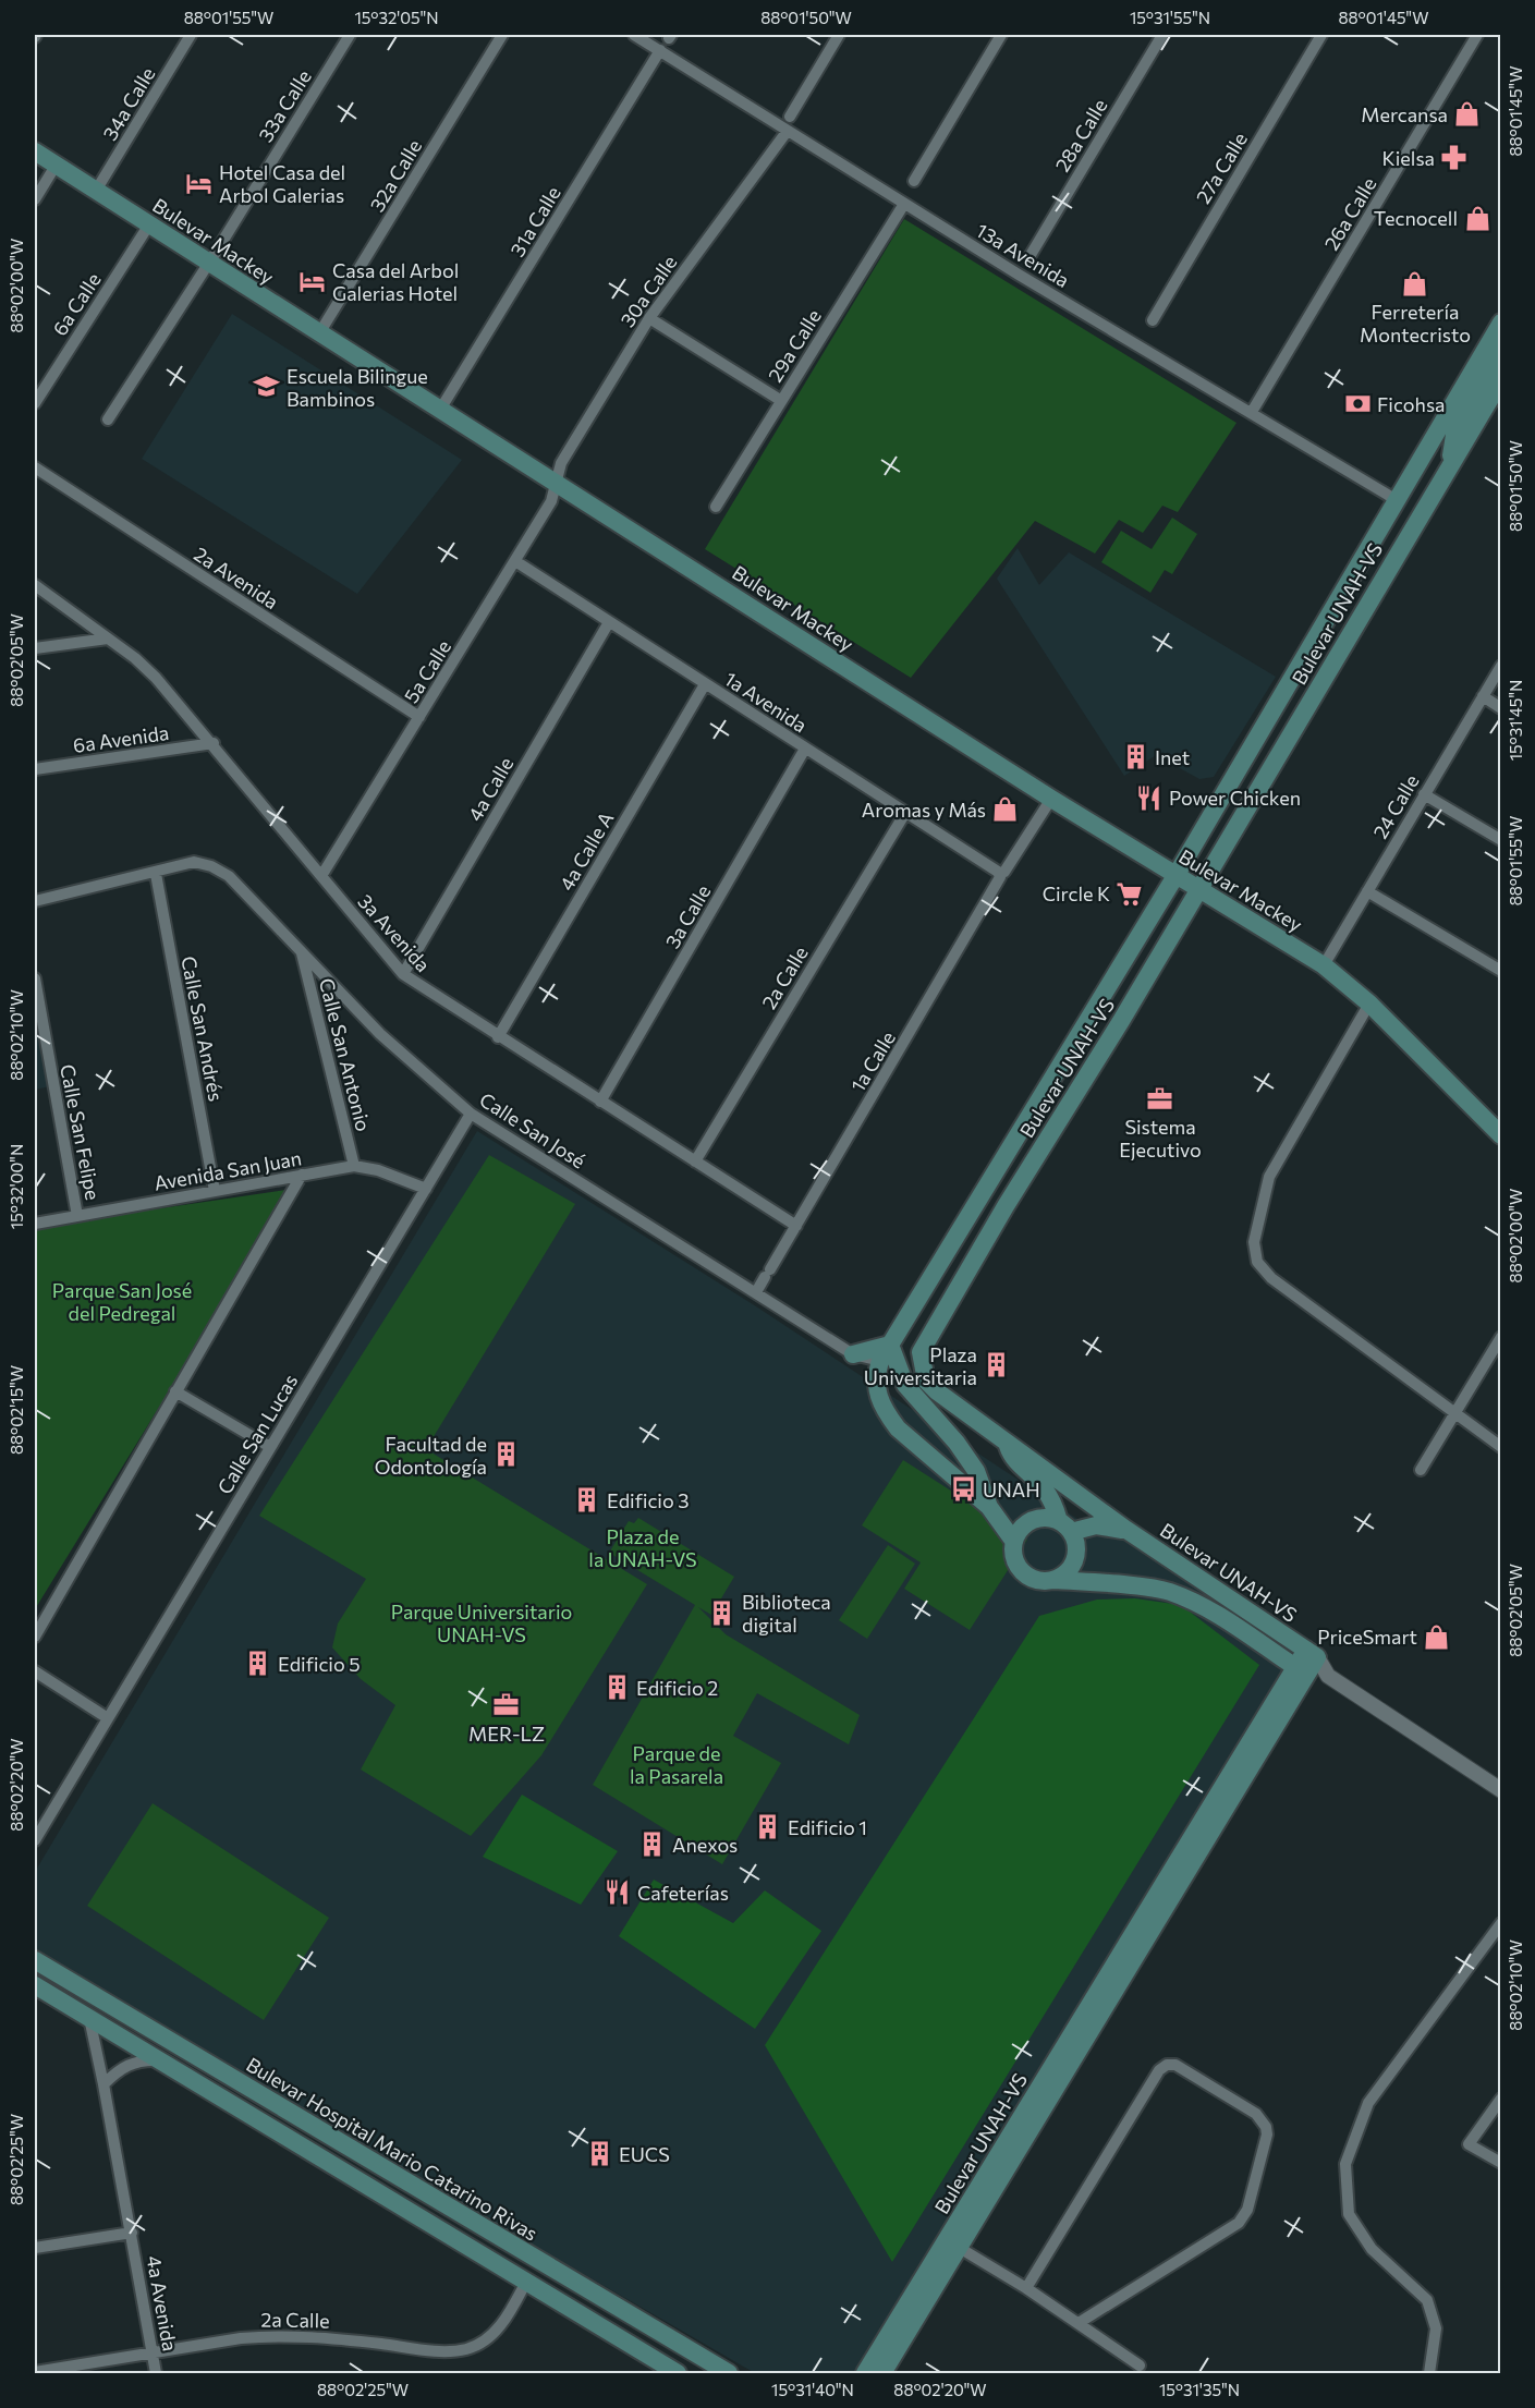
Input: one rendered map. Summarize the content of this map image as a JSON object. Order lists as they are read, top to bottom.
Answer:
{
  "streets": {
    "main road": ["Bulevar Mackey", "Bulevar UNAH-VS", "Bulevar Hospital Mario Catarino Rivas"],
    "street": [
      "34a Calle",
      "33a Calle",
      "28a Calle",
      "27a Calle",
      "32a Calle",
      "26a Calle",
      "31a Calle",
      "13a Avenida",
      "30a Calle",
      "6a Calle",
      "29a Calle",
      "2a Avenida",
      "5a Calle",
      "1a Avenida",
      "6a Avenida",
      "4a Calle",
      "24 Calle",
      "4a Calle A",
      "3a Calle",
      "3a Avenida",
      "2a Calle",
      "Calle San Andrés",
      "Calle San Antonio",
      "1a Calle",
      "Calle San José",
      "Calle San Felipe",
      "Avenida San Juan",
      "Calle San Lucas",
      "4a Avenida"
    ]
  },
  "crossings": [
    ["34a Calle", "Bulevar Mackey"],
    ["33a Calle", "Bulevar Mackey"],
    ["32a Calle", "Bulevar Mackey"],
    ["26a Calle", "13a Avenida"],
    ["31a Calle", "Bulevar Mackey"],
    ["31a Calle", "13a Avenida"],
    ["Bulevar Mackey", "30a Calle"],
    ["Bulevar Mackey", "6a Calle"],
    ["Bulevar Mackey", "Bulevar UNAH-VS"],
    ["Bulevar Mackey", "5a Calle"],
    ["Bulevar Mackey", "24 Calle"],
    ["Bulevar Mackey", "1a Calle"],
    ["13a Avenida", "30a Calle"],
    ["13a Avenida", "29a Calle"],
    ["13a Avenida", "Bulevar UNAH-VS"],
    ["30a Calle", "5a Calle"],
    ["2a Avenida", "5a Calle"],
    ["Bulevar UNAH-VS", "Calle San José"],
    ["5a Calle", "1a Avenida"],
    ["5a Calle", "3a Avenida"],
    ["1a Avenida", "4a Calle"],
    ["1a Avenida", "4a Calle A"],
    ["1a Avenida", "3a Calle"],
    ["1a Avenida", "2a Calle"],
    ["1a Avenida", "1a Calle"],
    ["6a Avenida", "3a Avenida"],
    ["4a Calle", "3a Avenida"],
    ["4a Calle A", "3a Avenida"],
    ["3a Calle", "3a Avenida"],
    ["3a Avenida", "2a Calle"],
    ["3a Avenida", "1a Calle"],
    ["2a Calle", "4a Avenida"],
    ["Calle San Andrés", "Calle San José"],
    ["Calle San Andrés", "Avenida San Juan"],
    ["Calle San Antonio", "Calle San José"],
    ["Calle San Antonio", "Avenida San Juan"],
    ["1a Calle", "Calle San José"],
    ["Calle San José", "Calle San Lucas"],
    ["Calle San Felipe", "Avenida San Juan"],
    ["Avenida San Juan", "Calle San Lucas"]
  ],
  "parks": [
    "Parque San José del Pedregal",
    "Plaza de la UNAH-VS",
    "Parque Universitario UNAH-VS",
    "Parque de la Pasarela"
  ],
  "places": {
    "shop": [
      "Mercansa",
      "Tecnocell",
      "Ferretería Montecristo",
      "Aromas y Más",
      "PriceSmart"
    ],
    "pharmacy": ["Kielsa"],
    "hotel": ["Hotel Casa del Arbol Galerias", "Casa del Arbol Galerias Hotel"],
    "school or university": ["Escuela Bilingue Bambinos"],
    "bank": ["Ficohsa"],
    "building": [
      "Inet",
      "Plaza Universitaria",
      "Facultad de Odontología",
      "Edificio 3",
      "Biblioteca digital",
      "Edificio 5",
      "Edificio 2",
      "Edificio 1",
      "Anexos",
      "EUCS"
    ],
    "restaurant": ["Power Chicken", "Cafeterías"],
    "supermarket": ["Circle K"],
    "office": ["Sistema Ejecutivo", "MER-LZ"],
    "bus stop": ["UNAH"]
  },
  "coordinates": [
    "88°01'55\"W",
    "15°32'05\"N",
    "88°01'50\"W",
    "15°31'55\"N",
    "88°01'45\"W",
    "88°02'00\"W",
    "88°02'05\"W",
    "15°31'45\"N",
    "88°02'10\"W",
    "15°32'00\"N",
    "88°02'15\"W",
    "88°02'20\"W",
    "88°02'25\"W",
    "15°31'40\"N",
    "15°31'35\"N"
  ]
}
